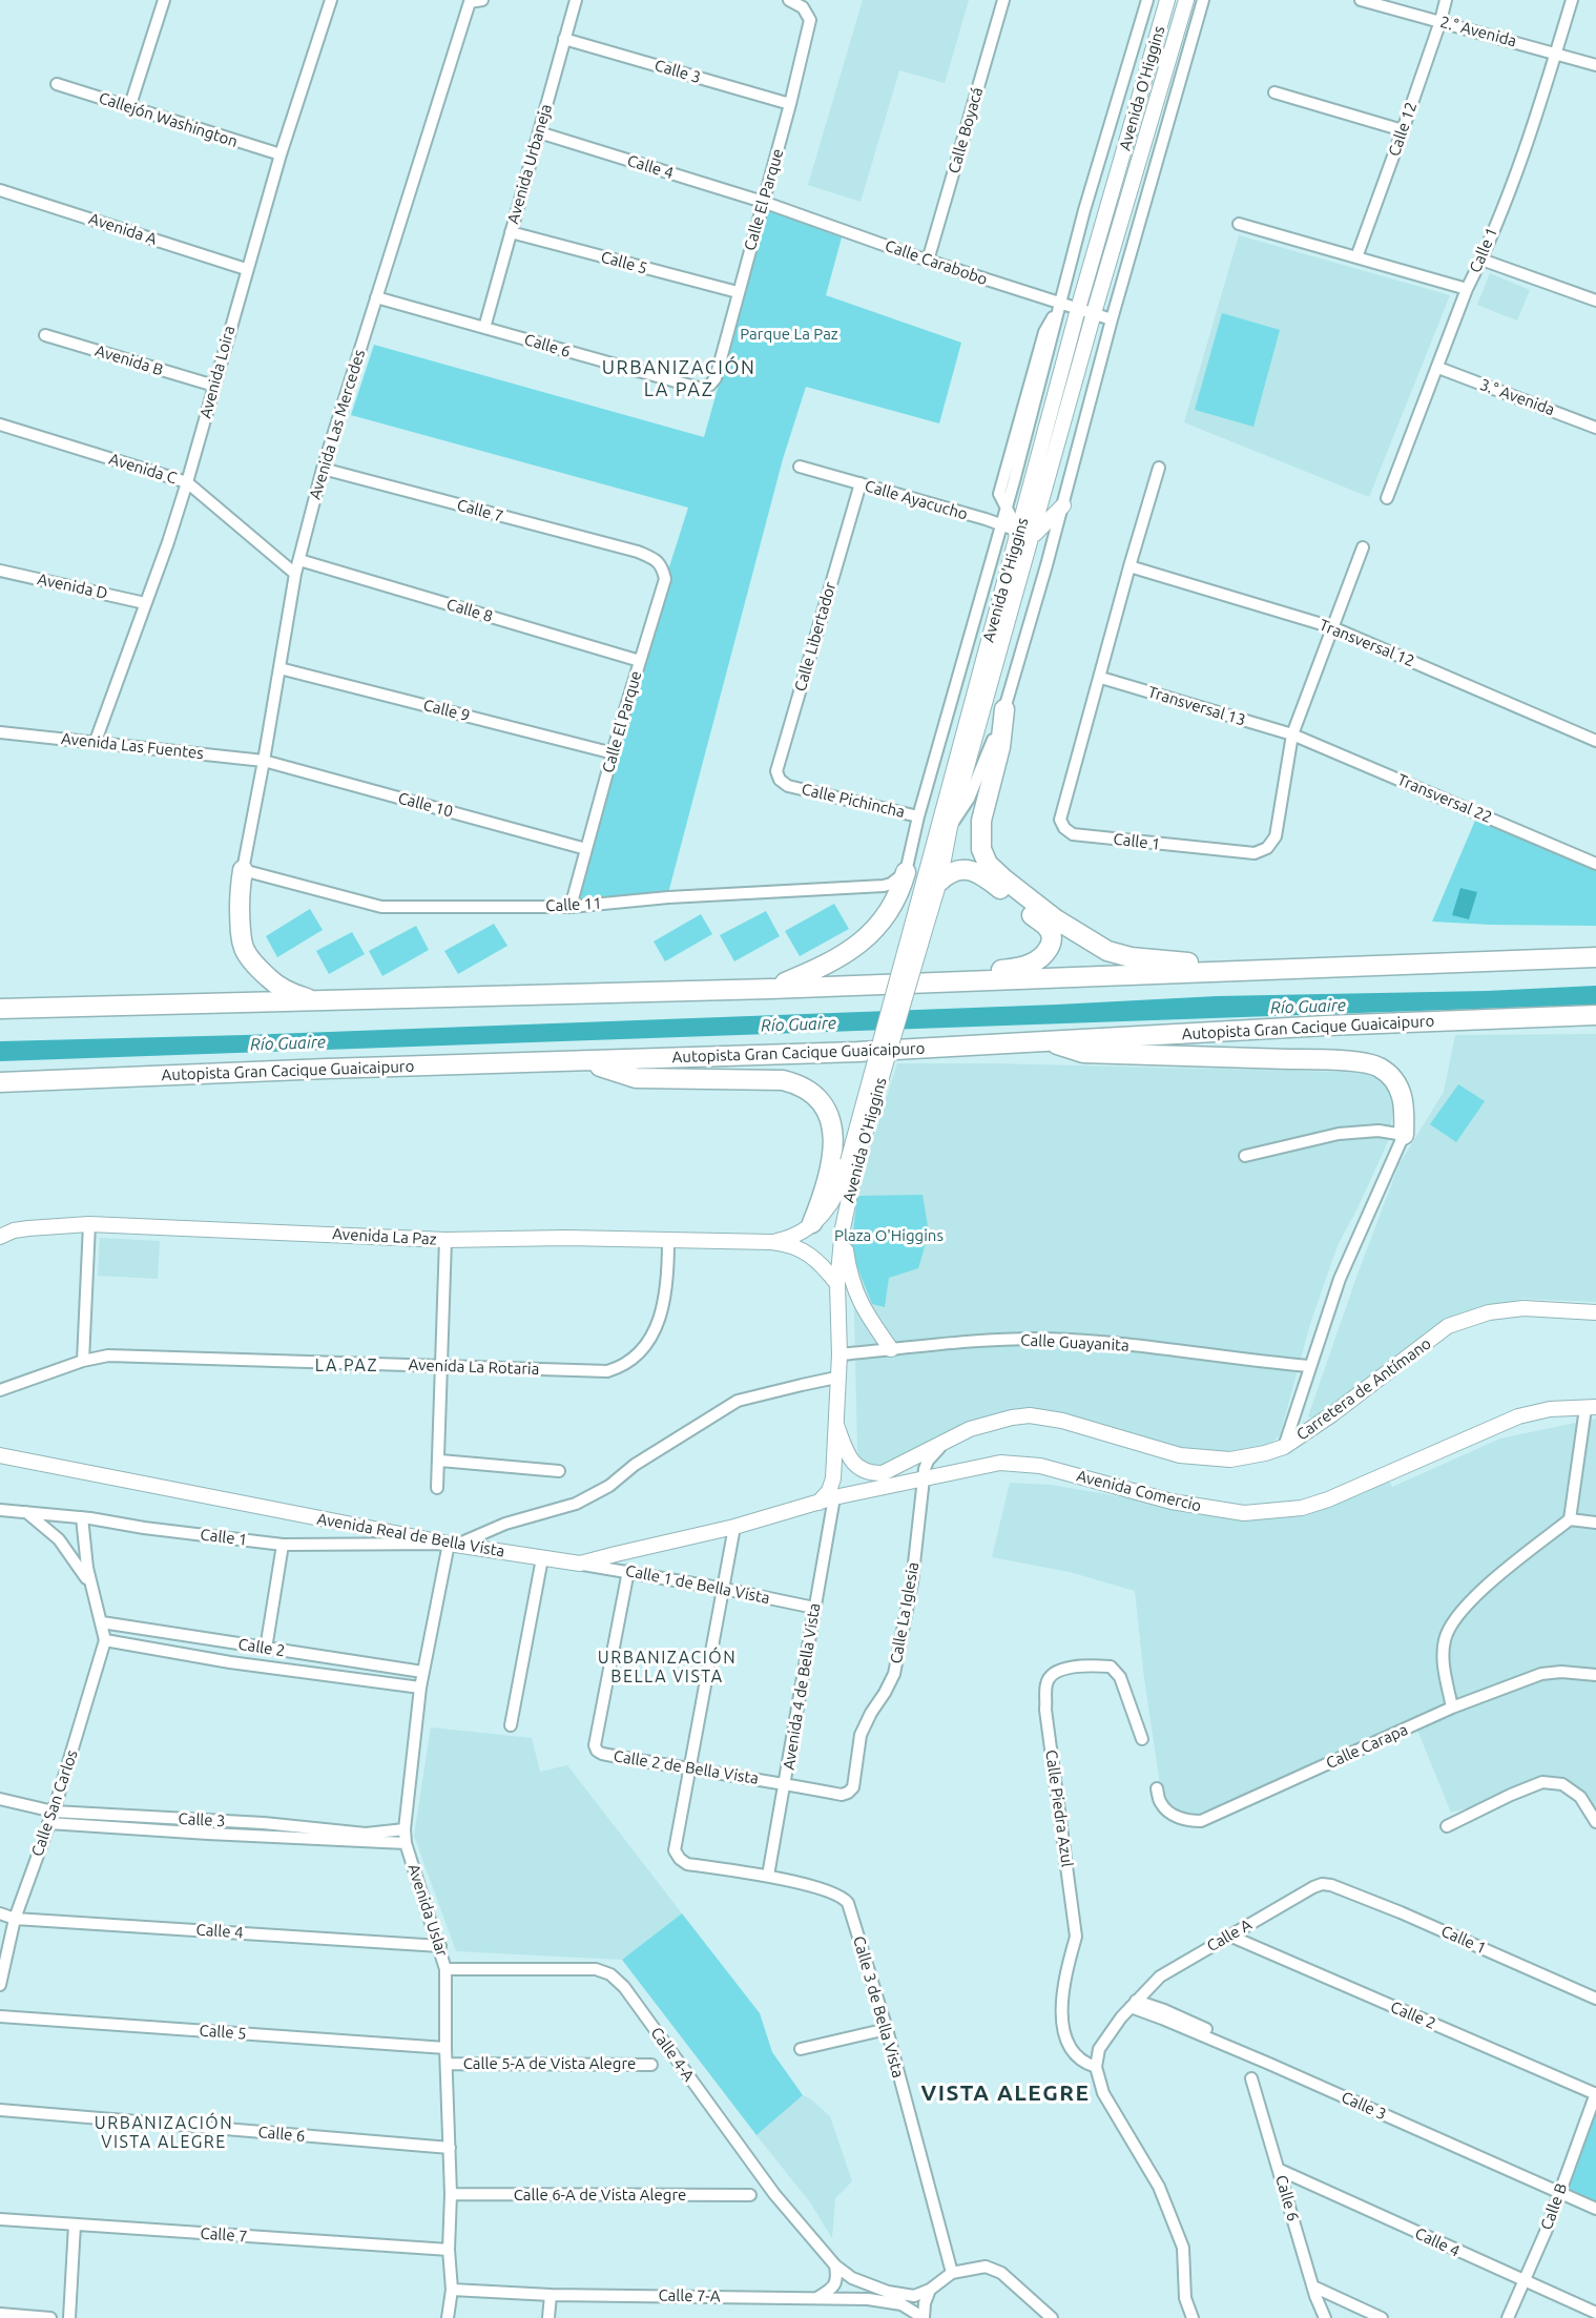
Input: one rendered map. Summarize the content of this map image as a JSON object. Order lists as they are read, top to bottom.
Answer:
{
  "streets": {
    "highway": ["Autopista Gran Cacique Guaicaipuro"],
    "main road": [
      "Avenida O'Higgins",
      "Avenida La Paz",
      "Carretera de Antímano",
      "Avenida Comercio",
      "Avenida Real de Bella Vista"
    ],
    "street": [
      "2.° Avenida",
      "Calle 3",
      "Callejón Washington",
      "Calle 12",
      "Calle Boyacá",
      "Avenida Urbaneja",
      "Calle 4",
      "Calle El Parque",
      "Avenida A",
      "Calle 1",
      "Calle 5",
      "Calle Carabobo",
      "Calle 6",
      "Avenida B",
      "Avenida Loira",
      "3.° Avenida",
      "Avenida Las Mercedes",
      "Avenida C",
      "Calle Ayacucho",
      "Calle 7",
      "Avenida D",
      "Calle 8",
      "Calle Libertador",
      "Transversal 12",
      "Transversal 13",
      "Calle 9",
      "Avenida Las Fuentes",
      "Transversal 22",
      "Calle Pichincha",
      "Calle 10",
      "Calle 11",
      "Calle Guayanita",
      "Avenida La Rotaria",
      "Calle 1 de Bella Vista",
      "Calle La Iglesia",
      "Calle 2",
      "Avenida 4 de Bella Vista",
      "Calle Carapa",
      "Calle 2 de Bella Vista",
      "Calle San Carlos",
      "Calle Piedra Azul",
      "Avenida Uslar",
      "Calle A",
      "Calle 3 de Bella Vista",
      "Calle 4-A",
      "Calle 5-A de Vista Alegre",
      "Calle 6-A de Vista Alegre",
      "Calle B",
      "Calle 7-A"
    ]
  },
  "crossings": [
    ["2.° Avenida", "Calle 12"],
    ["2.° Avenida", "Calle 1"],
    ["Calle 3", "Avenida Urbaneja"],
    ["Calle 3", "Calle El Parque"],
    ["Calle 3", "Calle San Carlos"],
    ["Calle 3", "Avenida Uslar"],
    ["Calle 3", "Calle A"],
    ["Calle 3", "Calle B"],
    ["Avenida O'Higgins", "Calle Carabobo"],
    ["Avenida O'Higgins", "Calle Ayacucho"],
    ["Avenida O'Higgins", "Calle Pichincha"],
    ["Avenida O'Higgins", "Calle 11"],
    ["Avenida O'Higgins", "Avenida La Paz"],
    ["Avenida O'Higgins", "Calle Guayanita"],
    ["Avenida O'Higgins", "Carretera de Antímano"],
    ["Avenida O'Higgins", "Avenida Comercio"],
    ["Avenida O'Higgins", "Avenida Real de Bella Vista"],
    ["Avenida O'Higgins", "Calle La Iglesia"],
    ["Callejón Washington", "Avenida Loira"],
    ["Calle Boyacá", "Calle Carabobo"],
    ["Avenida Urbaneja", "Calle 4"],
    ["Avenida Urbaneja", "Calle 5"],
    ["Avenida Urbaneja", "Calle 6"],
    ["Calle 4", "Calle El Parque"],
    ["Calle 4", "Calle Carabobo"],
    ["Calle 4", "Calle 6"],
    ["Calle 4", "Calle San Carlos"],
    ["Calle 4", "Avenida Uslar"],
    ["Calle 4", "Calle B"],
    ["Calle El Parque", "Calle 5"],
    ["Calle El Parque", "Calle Carabobo"],
    ["Calle El Parque", "Calle 6"],
    ["Calle El Parque", "Calle 7"],
    ["Calle El Parque", "Calle 8"],
    ["Calle El Parque", "Calle 9"],
    ["Calle El Parque", "Calle 10"],
    ["Calle El Parque", "Calle 11"],
    ["Avenida A", "Avenida Loira"],
    ["Calle 1", "3.° Avenida"],
    ["Calle 1", "Transversal 12"],
    ["Calle 1", "Transversal 13"],
    ["Calle 1", "Transversal 22"],
    ["Calle 1", "Avenida Real de Bella Vista"],
    ["Calle 1", "Calle San Carlos"],
    ["Calle 1", "Avenida Uslar"],
    ["Calle 1", "Calle A"],
    ["Calle 5", "Avenida Uslar"],
    ["Calle 6", "Avenida Las Mercedes"],
    ["Calle 6", "Avenida Uslar"],
    ["Avenida B", "Avenida Loira"],
    ["Avenida Loira", "Avenida C"],
    ["Avenida Loira", "Avenida D"],
    ["Avenida Loira", "Avenida Las Fuentes"],
    ["Avenida Las Mercedes", "Avenida C"],
    ["Avenida Las Mercedes", "Calle 7"],
    ["Avenida Las Mercedes", "Calle 8"],
    ["Avenida Las Mercedes", "Calle 9"],
    ["Avenida Las Mercedes", "Avenida Las Fuentes"],
    ["Avenida Las Mercedes", "Calle 10"],
    ["Avenida Las Mercedes", "Calle 11"],
    ["Calle Ayacucho", "Calle Libertador"],
    ["Calle 7", "Avenida Uslar"],
    ["Calle Libertador", "Calle Pichincha"],
    ["Transversal 13", "Transversal 22"],
    ["Avenida Las Fuentes", "Calle 10"],
    ["Avenida La Paz", "Avenida La Rotaria"],
    ["Carretera de Antímano", "Calle La Iglesia"],
    ["Avenida Comercio", "Avenida Real de Bella Vista"],
    ["Avenida Comercio", "Calle La Iglesia"],
    ["Avenida Comercio", "Avenida 4 de Bella Vista"],
    ["Avenida Real de Bella Vista", "Calle 1 de Bella Vista"],
    ["Avenida Real de Bella Vista", "Avenida Uslar"],
    ["Calle 1 de Bella Vista", "Avenida 4 de Bella Vista"],
    ["Calle 1 de Bella Vista", "Calle 2 de Bella Vista"],
    ["Calle La Iglesia", "Calle 2 de Bella Vista"],
    ["Calle 2", "Calle San Carlos"],
    ["Calle 2", "Avenida Uslar"],
    ["Calle 2", "Calle A"],
    ["Calle 2", "Calle B"],
    ["Avenida 4 de Bella Vista", "Calle 2 de Bella Vista"],
    ["Avenida 4 de Bella Vista", "Calle 3 de Bella Vista"],
    ["Calle 2 de Bella Vista", "Calle 3 de Bella Vista"],
    ["Avenida Uslar", "Calle 4-A"],
    ["Avenida Uslar", "Calle 5-A de Vista Alegre"],
    ["Avenida Uslar", "Calle 6-A de Vista Alegre"],
    ["Avenida Uslar", "Calle 7-A"]
  ],
  "districts": [
    "URBANIZACIÓN LA PAZ",
    "LA PAZ",
    "URBANIZACIÓN BELLA VISTA",
    "VISTA ALEGRE",
    "URBANIZACIÓN VISTA ALEGRE"
  ],
  "water": ["Río Guaire"],
  "parks": ["Parque La Paz", "Plaza O'Higgins"]
}
